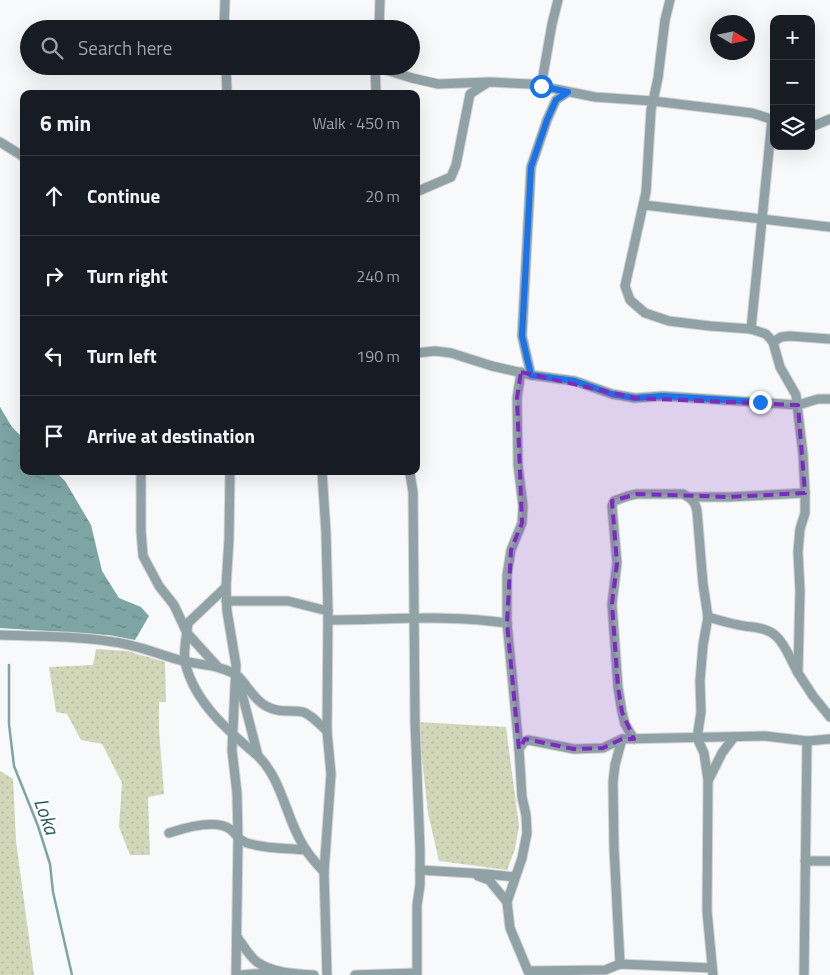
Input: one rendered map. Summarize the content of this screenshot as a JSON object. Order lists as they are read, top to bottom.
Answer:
{
  "water": ["Loka"],
  "north": "right",
  "page": {
    "map_buttons": ["+", "−"],
    "search": "Search here",
    "heading": ["6 min", "Walk · 450 m"],
    "list": [
      ["Continue", "20 m"],
      ["Turn right", "240 m"],
      ["Turn left", "190 m"],
      "Arrive at destination"
    ]
  }
}
